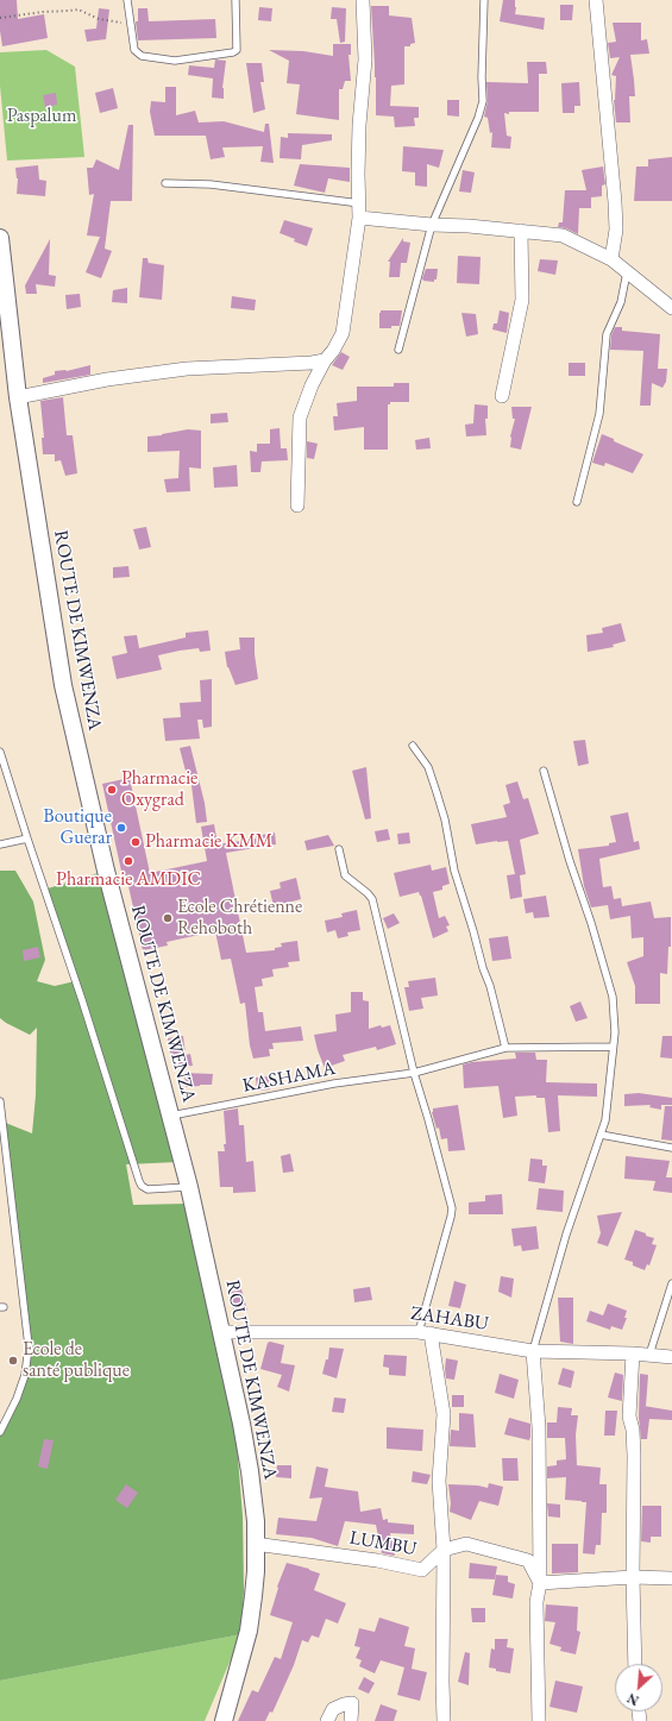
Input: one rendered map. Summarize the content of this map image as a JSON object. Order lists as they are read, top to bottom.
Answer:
{
  "streets": {
    "street": ["ROUTE DE KIMWENZA", "ZAHABU", "LUMBU"],
    "lane": ["KASHAMA"]
  },
  "crossings": [
    ["ROUTE DE KIMWENZA", "KASHAMA"],
    ["ROUTE DE KIMWENZA", "ZAHABU"]
  ],
  "parks": ["Paspalum"],
  "places": [
    "Pharmacie Oxygrad",
    "Boutique Guerar",
    "Pharmacie KMM",
    "Pharmacie AMDIC",
    "Ecole Chrétienne Rehoboth",
    "Ecole de santé publique"
  ],
  "north": "bottom left"
}
